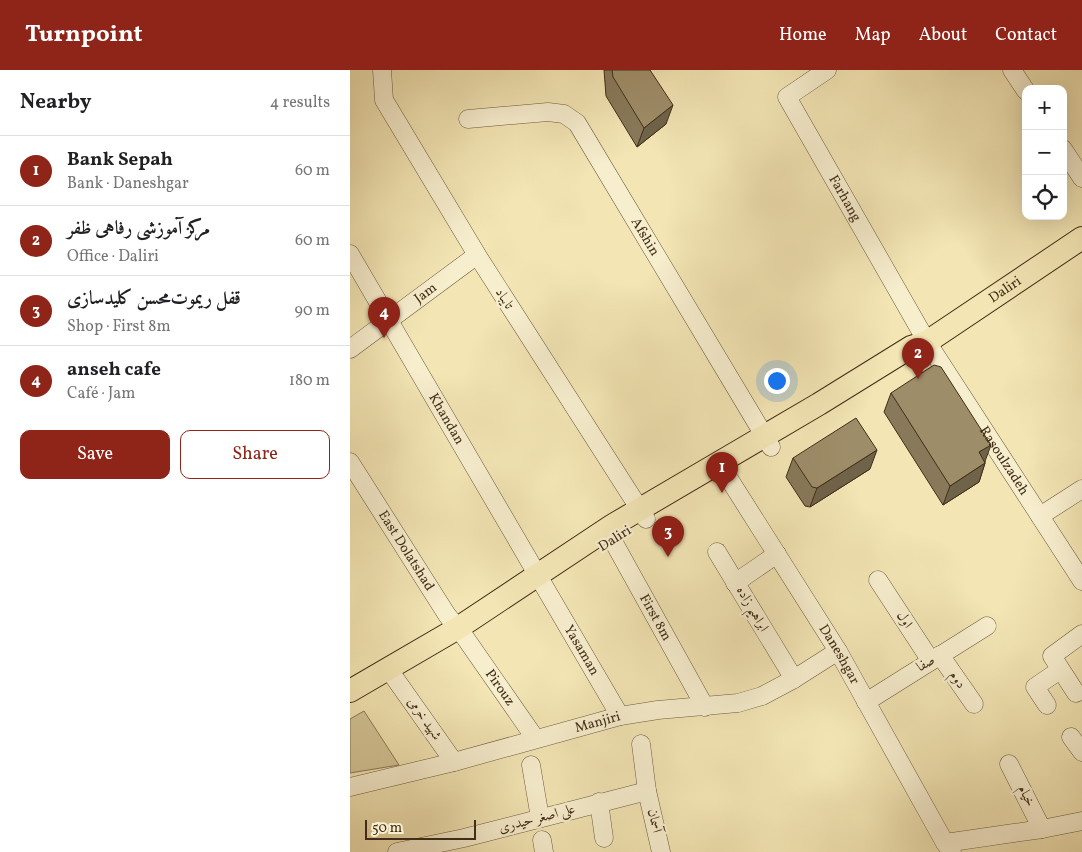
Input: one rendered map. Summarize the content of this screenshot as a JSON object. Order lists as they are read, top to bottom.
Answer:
{
  "streets": {
    "main road": ["Daliri"],
    "street": [
      "Farhang",
      "Afshin",
      "Jam",
      "تایباد",
      "Khandan",
      "Rasoulzadeh",
      "East Dolatshad",
      "ابراهیم زاده",
      "First 8m",
      "اول",
      "Yasaman",
      "Daneshgar",
      "صفا",
      "دوم",
      "Pirouz",
      "شهید خرمی",
      "Manjiri",
      "خیام",
      "علی اصغر حیدری",
      "آسمان"
    ]
  },
  "crossings": [
    ["Farhang", "Daliri"],
    ["Farhang", "Rasoulzadeh"],
    ["Afshin", "Daliri"],
    ["Daliri", "تایباد"],
    ["Daliri", "Khandan"],
    ["Daliri", "Rasoulzadeh"],
    ["Daliri", "East Dolatshad"],
    ["Daliri", "First 8m"],
    ["Daliri", "Yasaman"],
    ["Daliri", "Daneshgar"],
    ["Daliri", "Pirouz"],
    ["Daliri", "شهید خرمی"],
    ["Jam", "تایباد"],
    ["Jam", "Khandan"],
    ["Khandan", "Yasaman"],
    ["East Dolatshad", "Pirouz"],
    ["ابراهیم زاده", "Daneshgar"],
    ["ابراهیم زاده", "Manjiri"],
    ["First 8m", "Manjiri"],
    ["اول", "صفا"],
    ["اول", "دوم"],
    ["Yasaman", "Manjiri"],
    ["Daneshgar", "صفا"],
    ["Daneshgar", "Manjiri"],
    ["صفا", "دوم"],
    ["Pirouz", "Manjiri"],
    ["شهید خرمی", "Manjiri"],
    ["علی اصغر حیدری", "آسمان"]
  ],
  "scale_bar": "50 m",
  "page": {
    "header": "Turnpoint",
    "nav": [
      "Home",
      "Map",
      "About",
      "Contact"
    ],
    "heading": ["Nearby", "4 results"],
    "map_buttons": ["+", "−"],
    "list": [
      {
        "mark": "1",
        "name": "Bank Sepah",
        "note": "Bank · Daneshgar",
        "value": "60 m"
      },
      {
        "mark": "2",
        "name": "مرکز آموزشی رفاهی ظفر",
        "note": "Office · Daliri",
        "value": "60 m"
      },
      {
        "mark": "3",
        "name": "قفل ریموت‌محسن کلیدسازی",
        "note": "Shop · First 8m",
        "value": "90 m"
      },
      {
        "mark": "4",
        "name": "anseh cafe",
        "note": "Café · Jam",
        "value": "180 m"
      }
    ],
    "pins": [
      "4",
      "2",
      "1",
      "3"
    ],
    "buttons": ["Save", "Share"],
    "scale": "50 m"
  }
}
